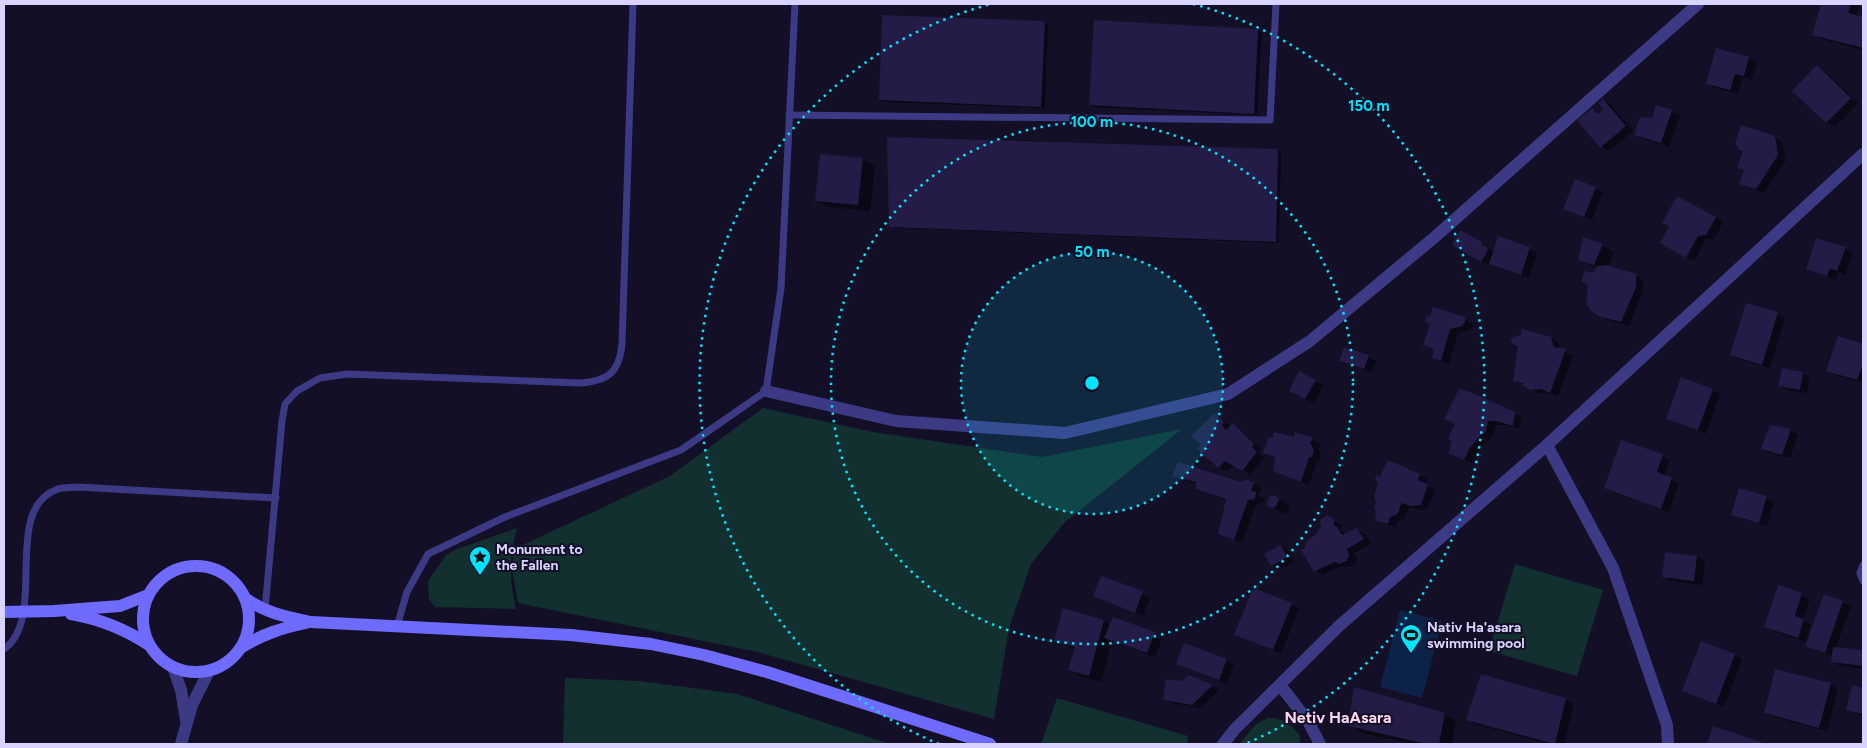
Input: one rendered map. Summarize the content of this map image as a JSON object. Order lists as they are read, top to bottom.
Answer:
{
  "districts": ["Netiv HaAsara"],
  "places": {
    "place": ["Monument to the Fallen"],
    "sports": ["Nativ Ha'asara swimming pool"]
  },
  "rings": ["150 m", "100 m", "50 m"]
}
